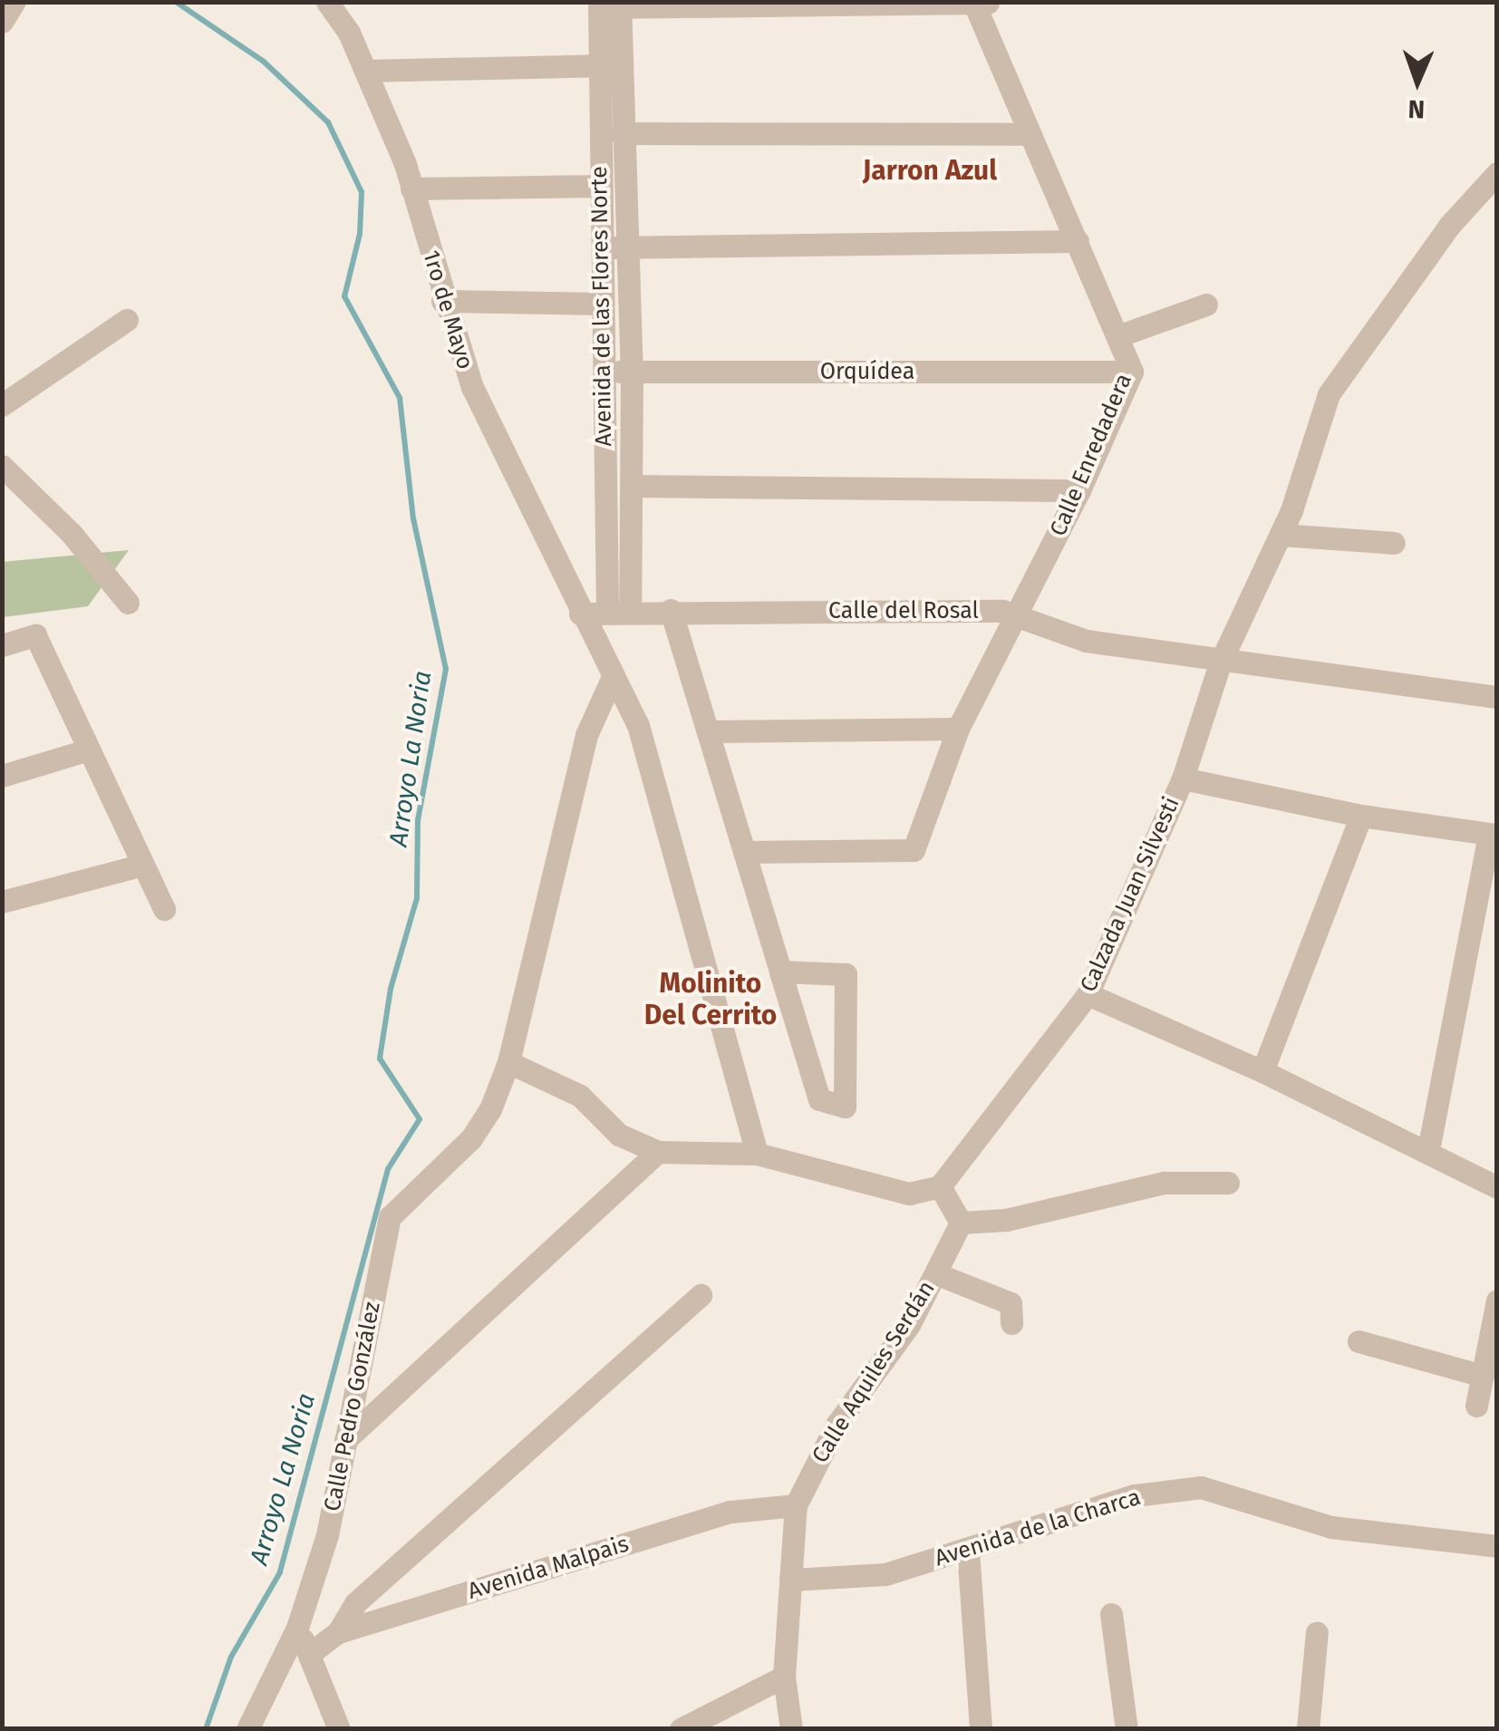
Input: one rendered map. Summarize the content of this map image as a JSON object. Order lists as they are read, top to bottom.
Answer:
{
  "streets": {
    "street": [
      "Avenida de las Flores Norte",
      "1ro de Mayo",
      "Orquídea",
      "Calle Enredadera",
      "Calle del Rosal",
      "Calzada Juan Silvesti",
      "Calle Aquiles Serdán",
      "Calle Pedro González",
      "Avenida de la Charca",
      "Avenida Malpais"
    ]
  },
  "crossings": [
    ["Avenida de las Flores Norte", "Orquídea"],
    ["Avenida de las Flores Norte", "Calle del Rosal"],
    ["1ro de Mayo", "Calle del Rosal"],
    ["Orquídea", "Calle Enredadera"],
    ["Calle Enredadera", "Calle del Rosal"],
    ["Calle del Rosal", "Calzada Juan Silvesti"],
    ["Calle Aquiles Serdán", "Avenida de la Charca"],
    ["Calle Aquiles Serdán", "Avenida Malpais"]
  ],
  "districts": ["Jarron Azul", "Molinito Del Cerrito"],
  "water": ["Arroyo La Noria"],
  "north": "bottom"
}
